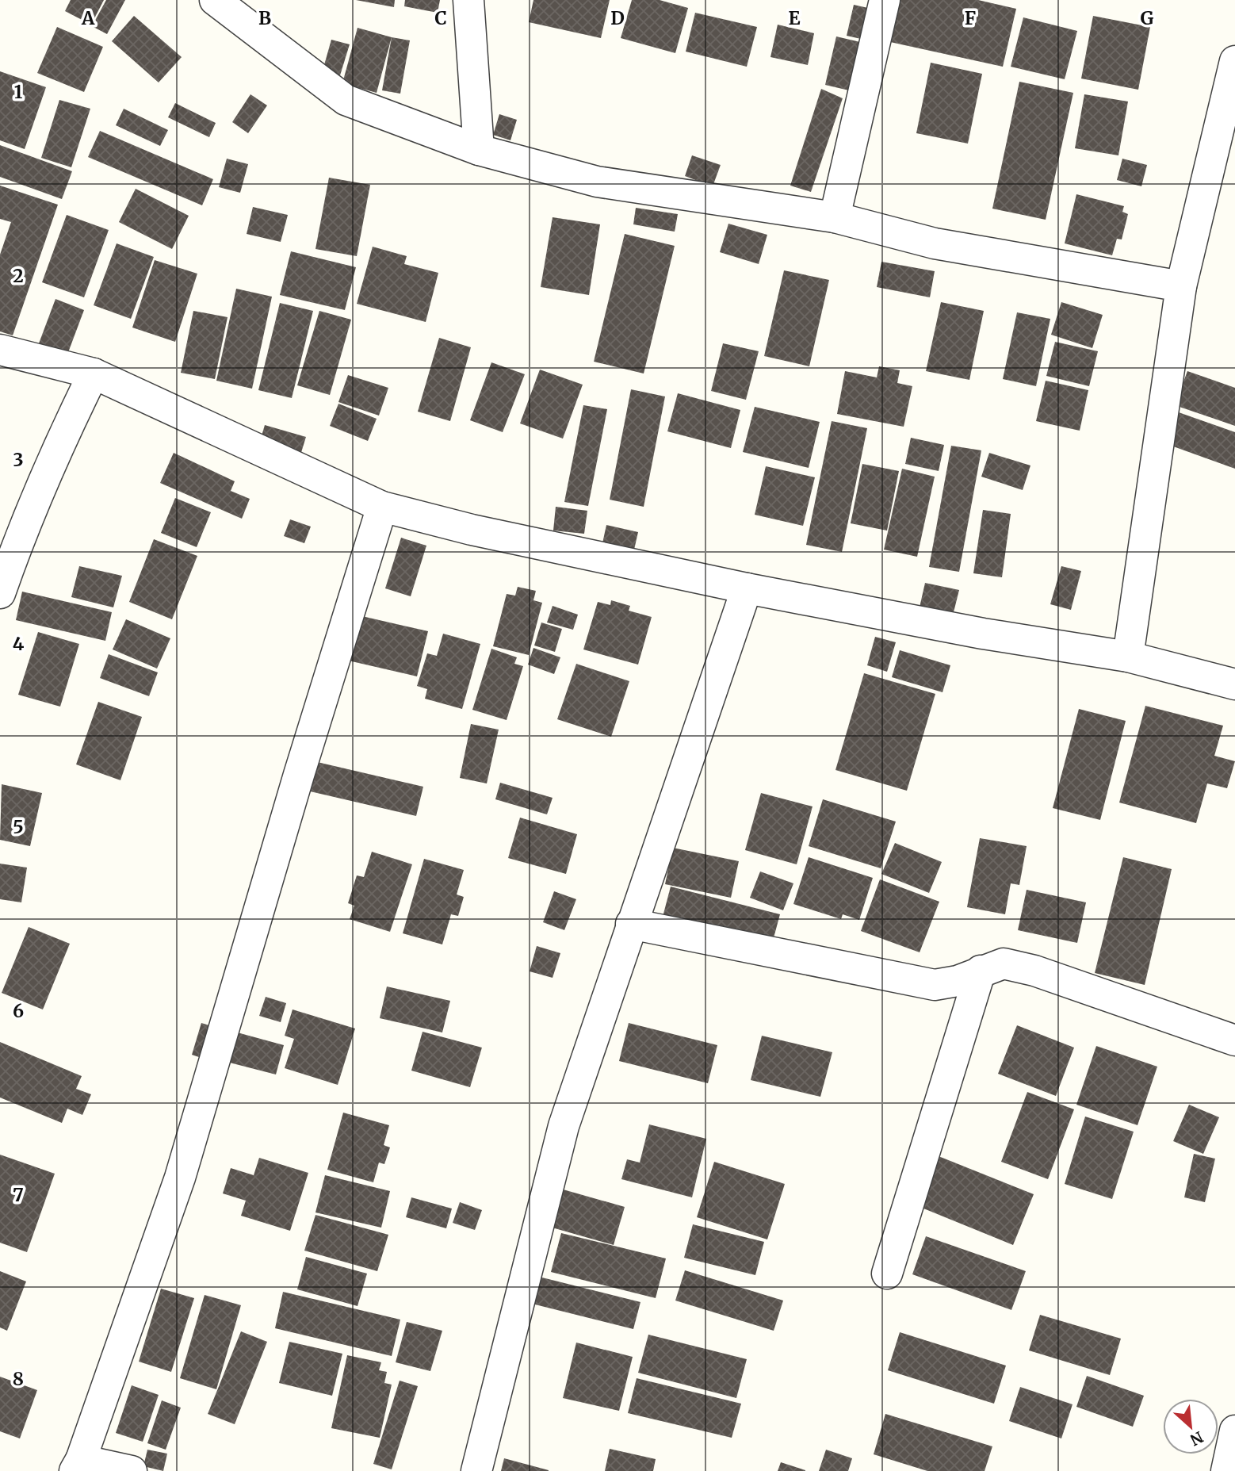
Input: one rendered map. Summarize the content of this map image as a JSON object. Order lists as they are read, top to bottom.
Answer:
{
  "north": "bottom right",
  "grid": {
    "columns": [
      "A",
      "B",
      "C",
      "D",
      "E",
      "F",
      "G"
    ],
    "rows": [
      "1",
      "2",
      "3",
      "4",
      "5",
      "6",
      "7",
      "8"
    ]
  }
}
